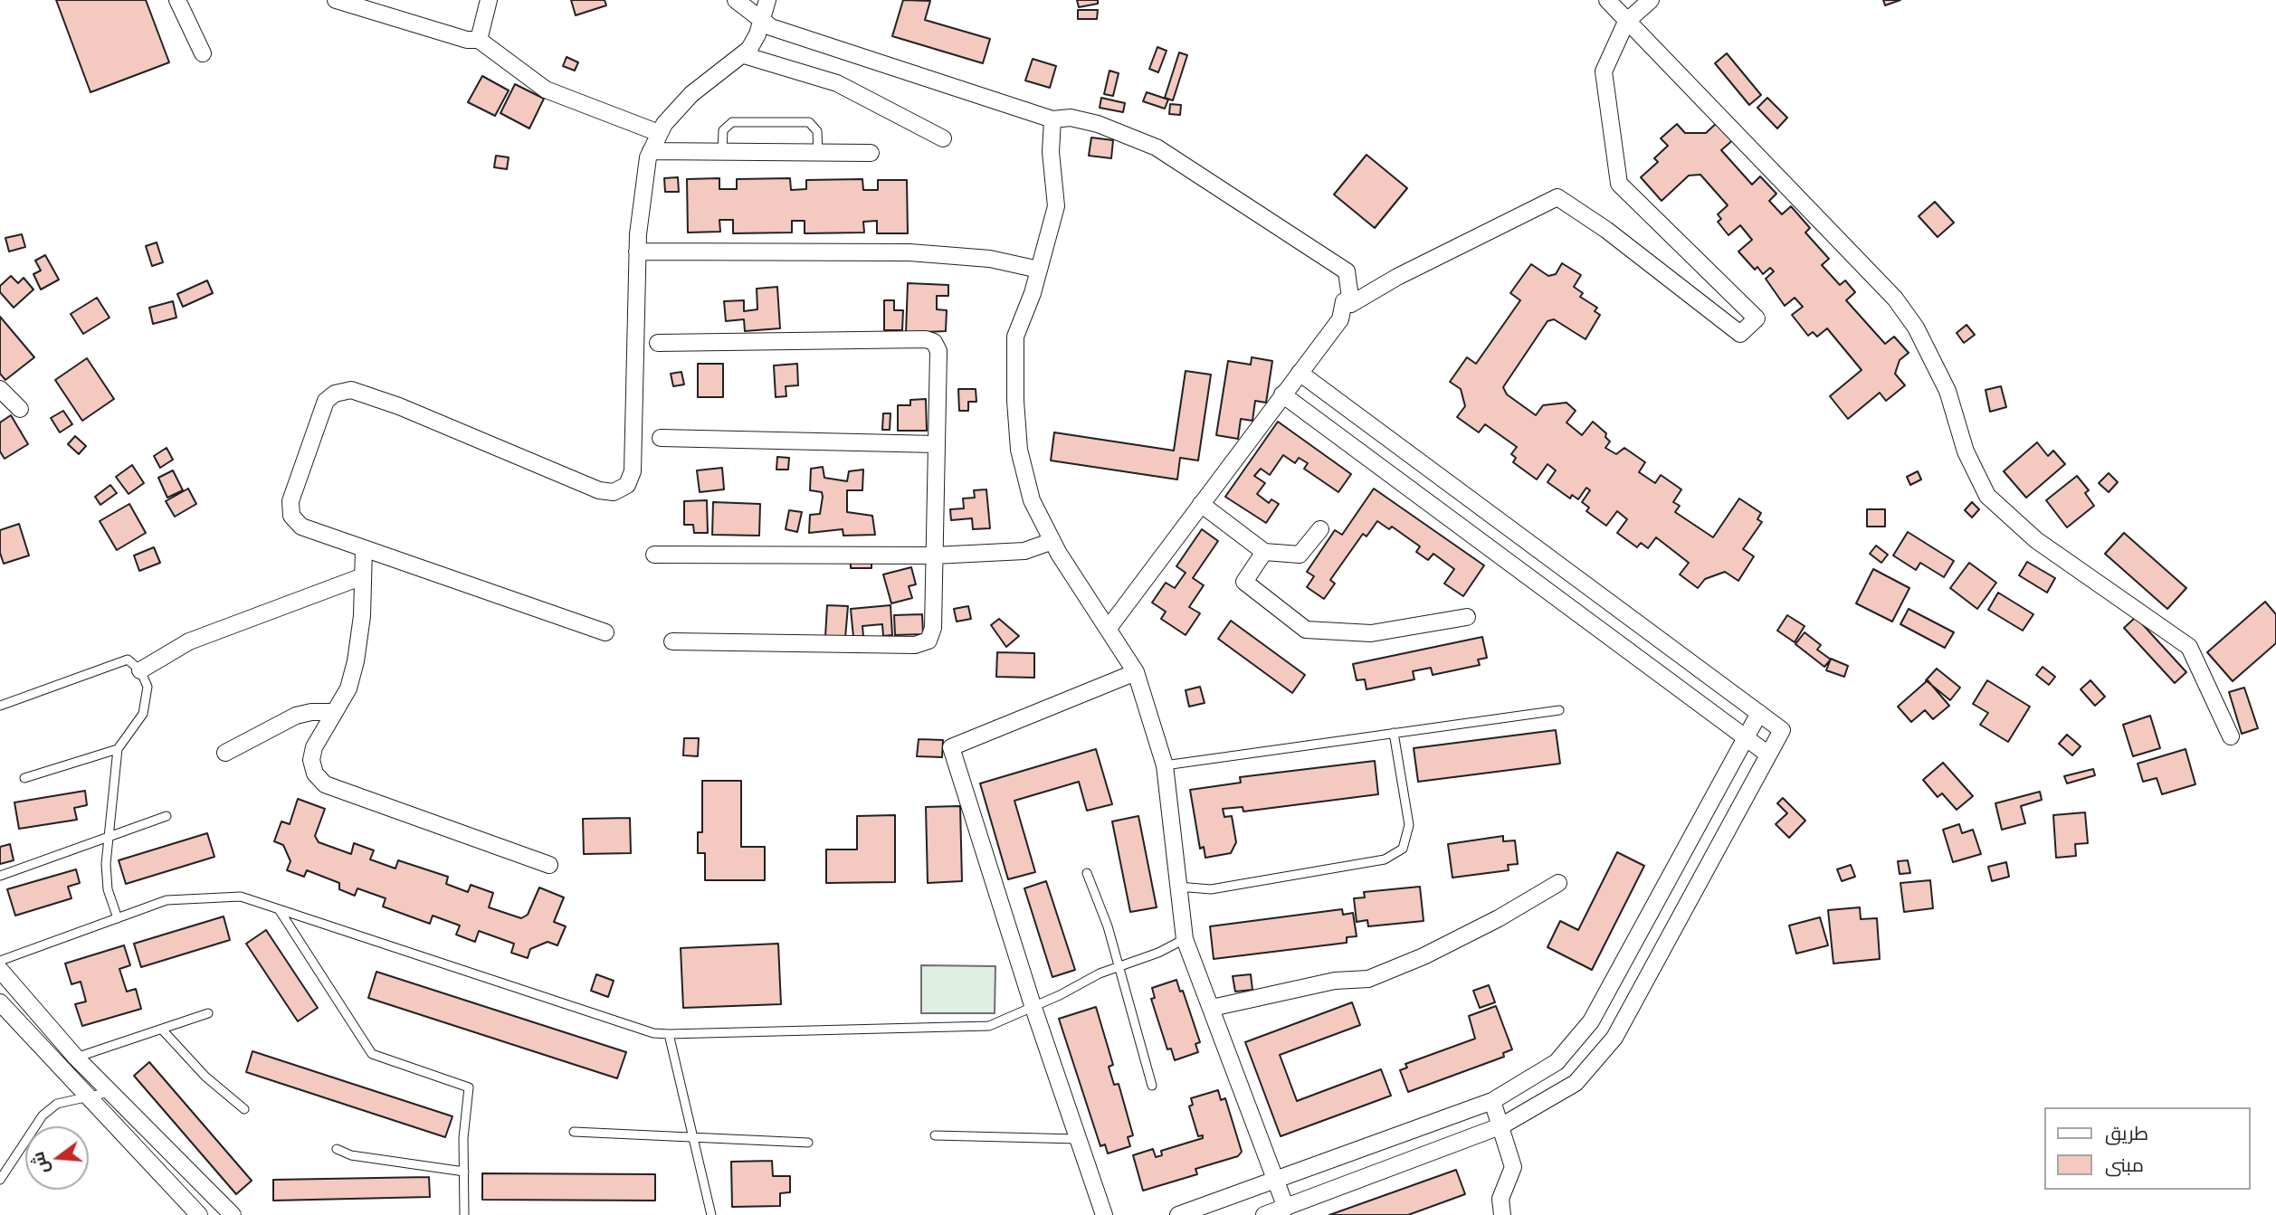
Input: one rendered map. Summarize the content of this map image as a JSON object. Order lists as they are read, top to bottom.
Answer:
{
  "legend": ["طريق", "مبنى"],
  "north": "left"
}
